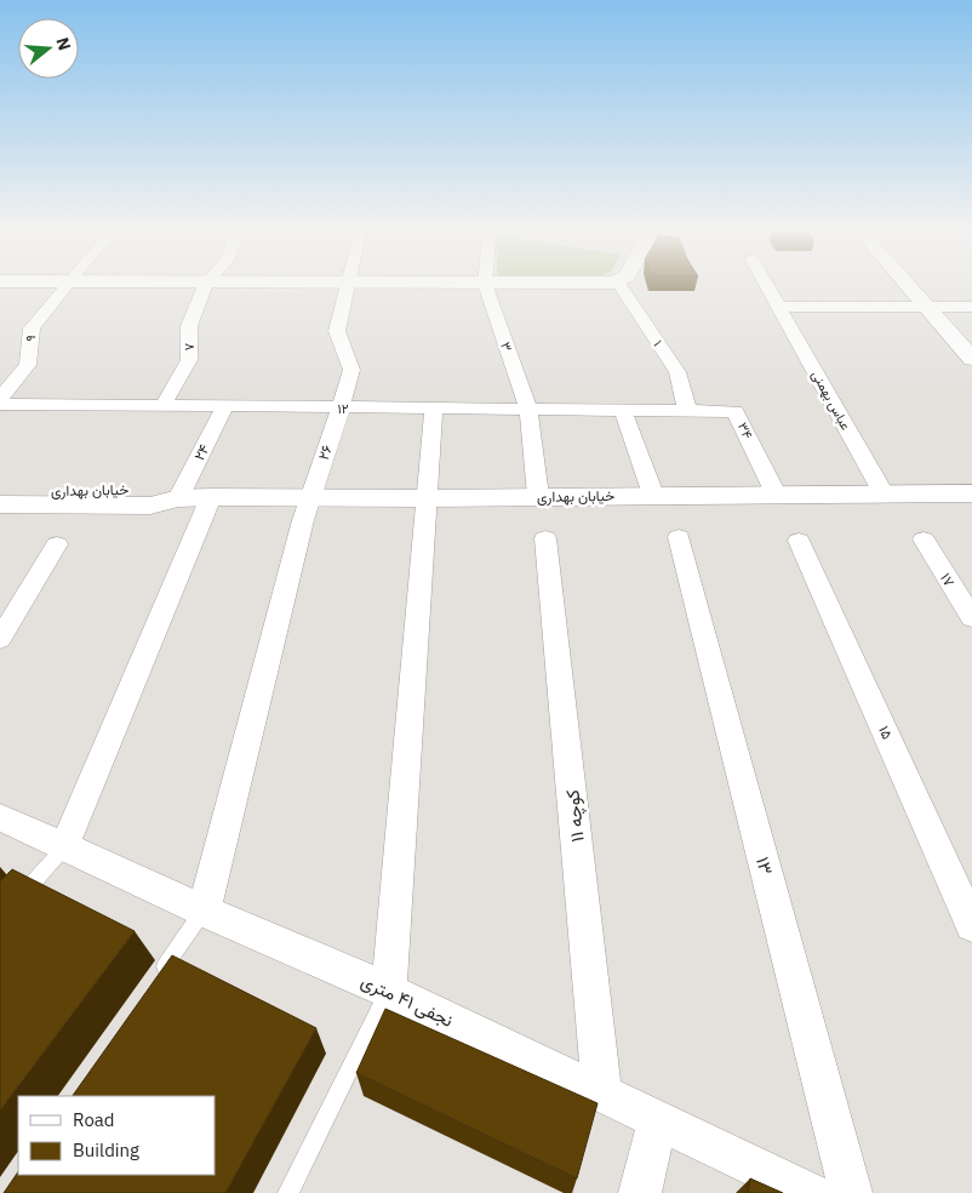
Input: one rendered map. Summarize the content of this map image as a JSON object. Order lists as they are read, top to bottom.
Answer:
{
  "streets": {
    "street": [
      "۹",
      "۱",
      "۷",
      "۳",
      "عباس بهمنی",
      "۱۲",
      "۳۴",
      "۲۴",
      "۲۶",
      "خیابان بهداری",
      "۱۷",
      "۱۵",
      "کوچه ۱۱",
      "۱۳",
      "نجفی ۴۱ متری"
    ]
  },
  "crossings": [
    ["۱", "۱۲"],
    ["۱", "۳۴"],
    ["۷", "۱۲"],
    ["۳", "۱۲"],
    ["۳", "خیابان بهداری"],
    ["عباس بهمنی", "خیابان بهداری"],
    ["۱۲", "۳۴"],
    ["۱۲", "۲۴"],
    ["۱۲", "۲۶"],
    ["۳۴", "خیابان بهداری"],
    ["۲۴", "خیابان بهداری"],
    ["۲۶", "خیابان بهداری"],
    ["۲۶", "نجفی ۴۱ متری"],
    ["کوچه ۱۱", "نجفی ۴۱ متری"]
  ],
  "legend": ["Road", "Building"],
  "north": "right"
}
